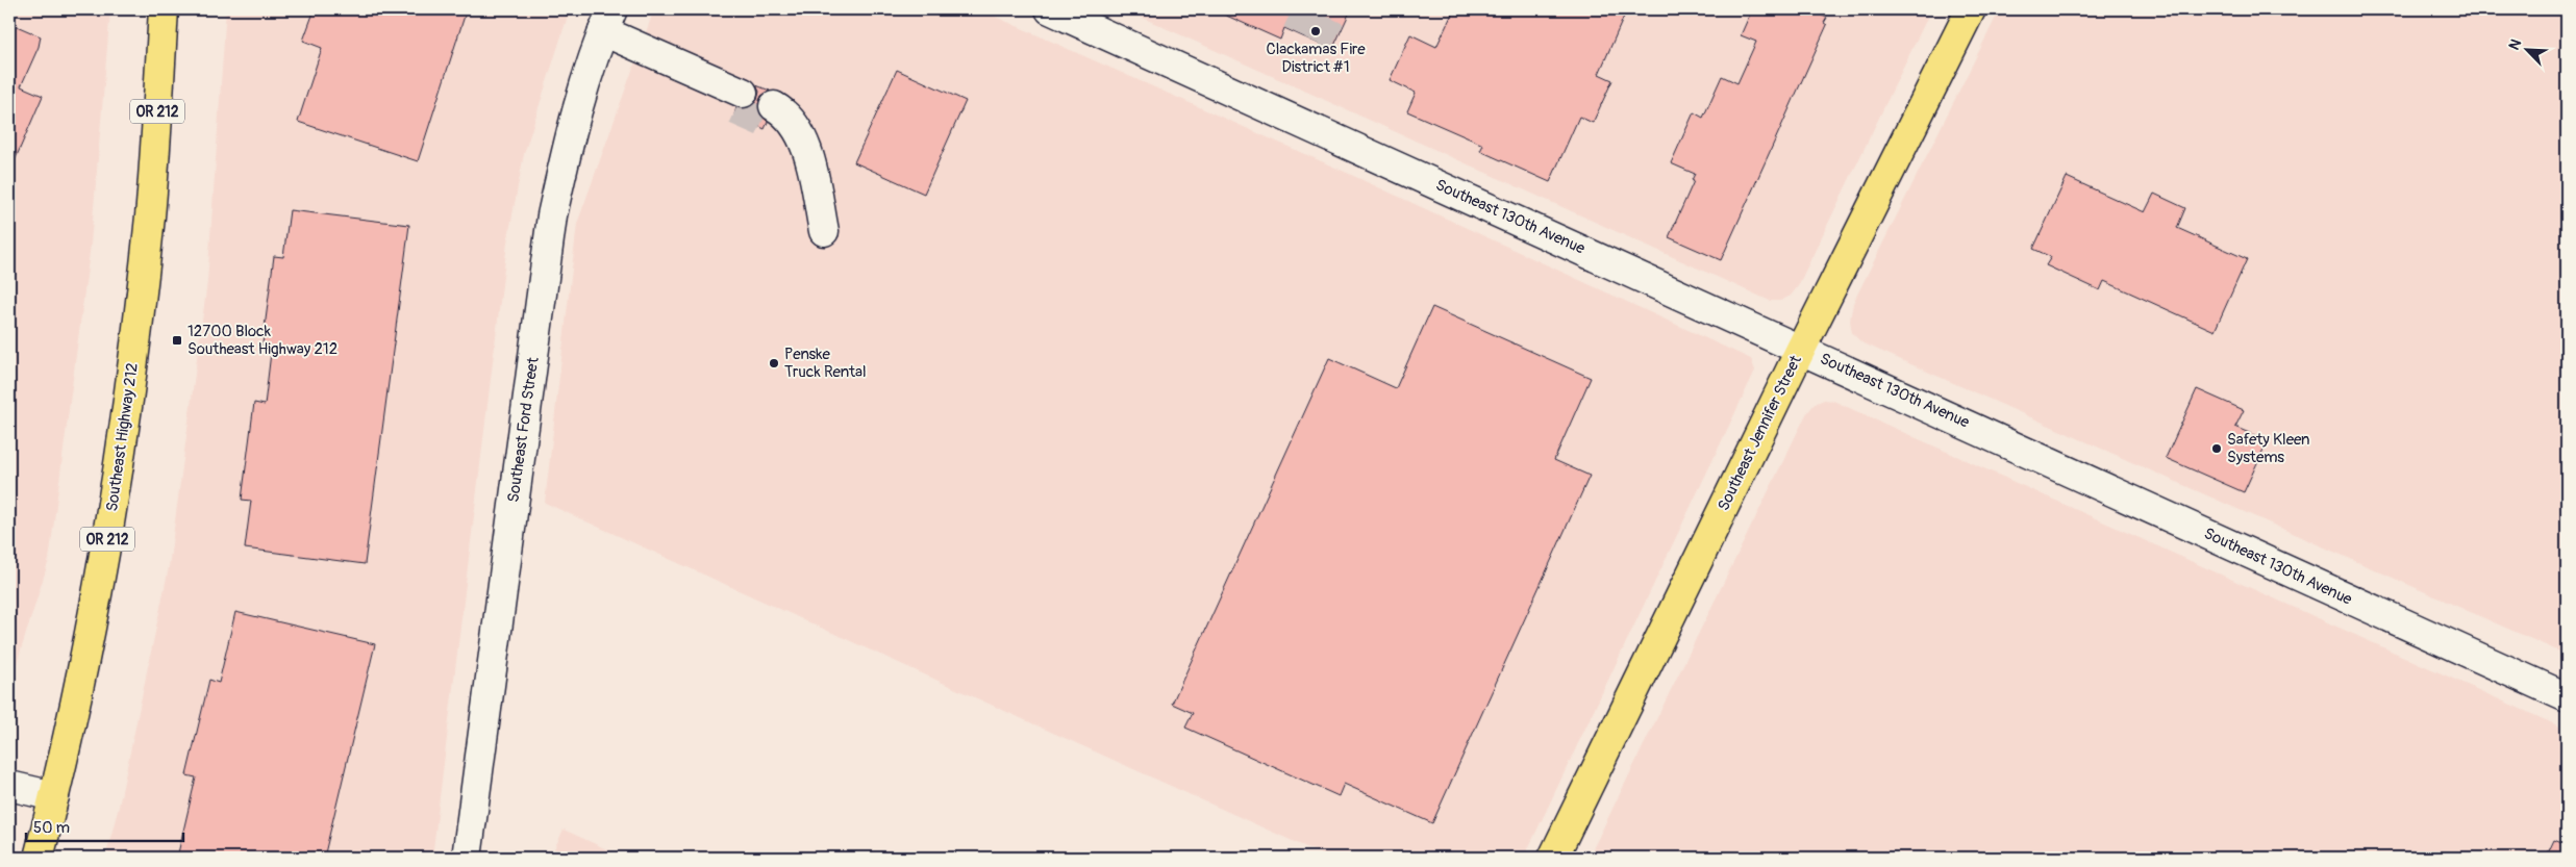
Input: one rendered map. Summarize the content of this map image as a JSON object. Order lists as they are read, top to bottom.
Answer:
{
  "streets": {
    "main road": ["OR 212", "Southeast Jennifer Street", "Southeast Highway 212"],
    "street": ["Southeast 130th Avenue", "Southeast Ford Street"]
  },
  "crossings": [
    ["Southeast 130th Avenue", "Southeast Jennifer Street"]
  ],
  "places": {
    "other": ["Clackamas Fire District #1", "Penske Truck Rental", "Safety Kleen Systems"],
    "transit": ["12700 Block Southeast Highway 212"]
  },
  "scale_bar": "50 m",
  "north": "top left"
}
